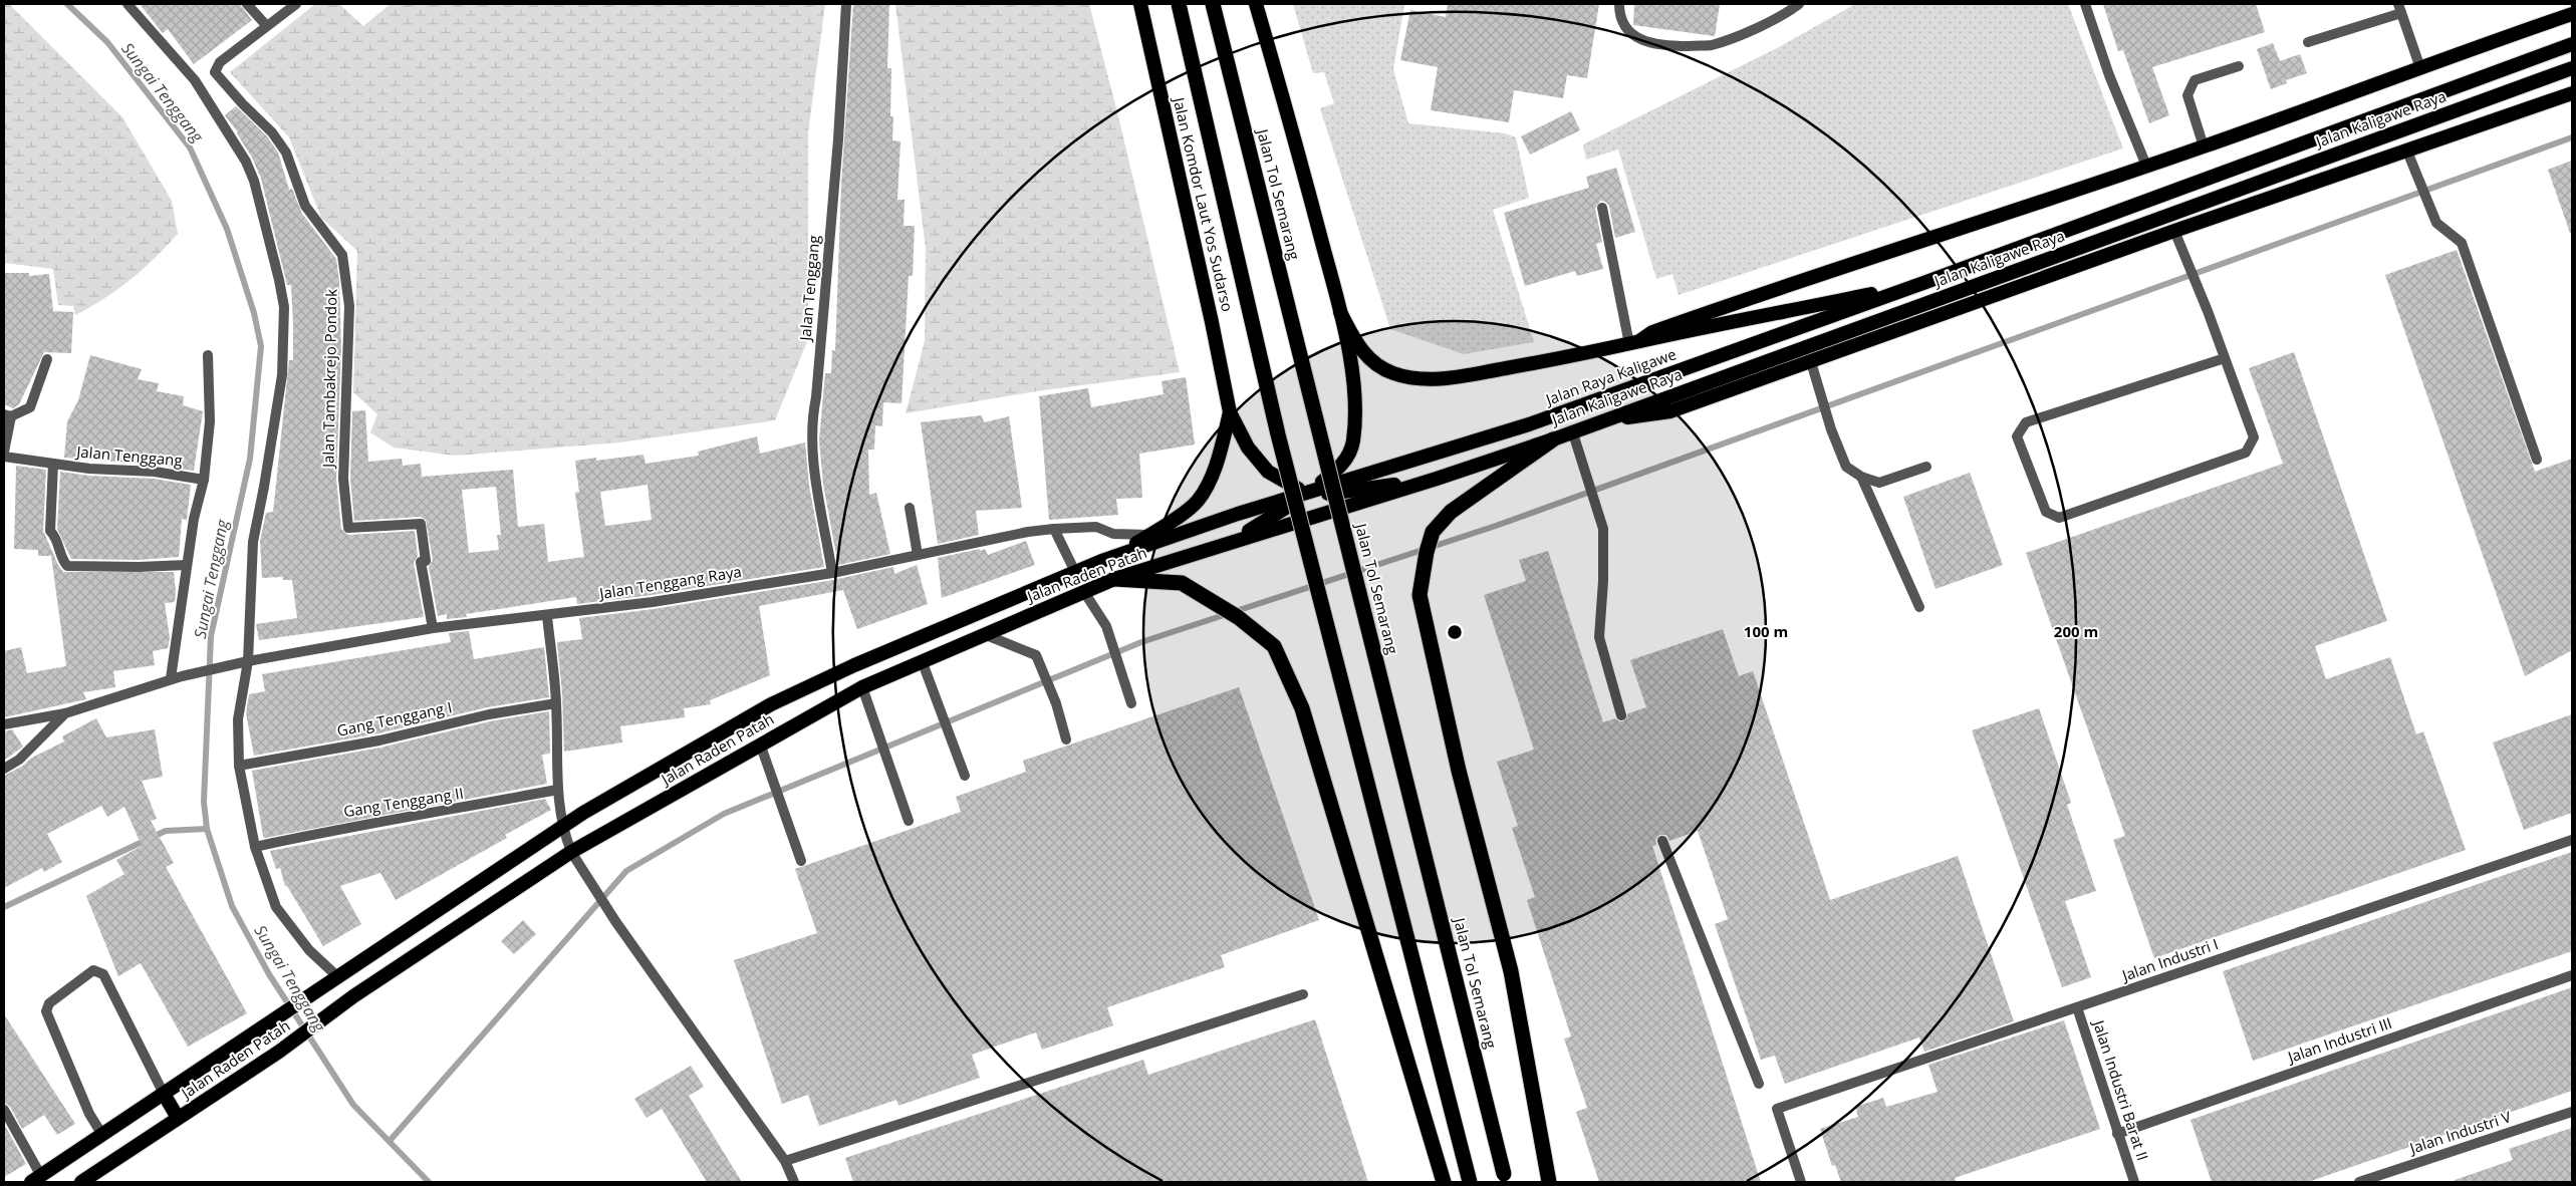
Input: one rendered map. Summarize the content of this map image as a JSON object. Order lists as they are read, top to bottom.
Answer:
{
  "streets": {
    "highway": [
      "Jalan Kaligawe Raya",
      "Jalan Tol Semarang",
      "Jalan Komdor Laut Yos Sudarso",
      "Jalan Raya Kaligawe",
      "Jalan Raden Patah"
    ],
    "street": [
      "Jalan Tenggang",
      "Jalan Tambakrejo Pondok",
      "Jalan Tenggang Raya",
      "Gang Tenggang I",
      "Gang Tenggang II",
      "Jalan Industri I",
      "Jalan Industri III",
      "Jalan Industri Barat II",
      "Jalan Industri V"
    ]
  },
  "crossings": [
    ["Jalan Kaligawe Raya", "Jalan Raya Kaligawe"],
    ["Jalan Kaligawe Raya", "Jalan Raden Patah"],
    ["Jalan Tenggang", "Jalan Tenggang Raya"],
    ["Jalan Raya Kaligawe", "Jalan Raden Patah"],
    ["Jalan Tambakrejo Pondok", "Jalan Tenggang Raya"],
    ["Jalan Industri I", "Jalan Industri Barat II"],
    ["Jalan Industri III", "Jalan Industri Barat II"]
  ],
  "water": ["Sungai Tenggang"],
  "rings": ["100 m", "200 m"]
}
